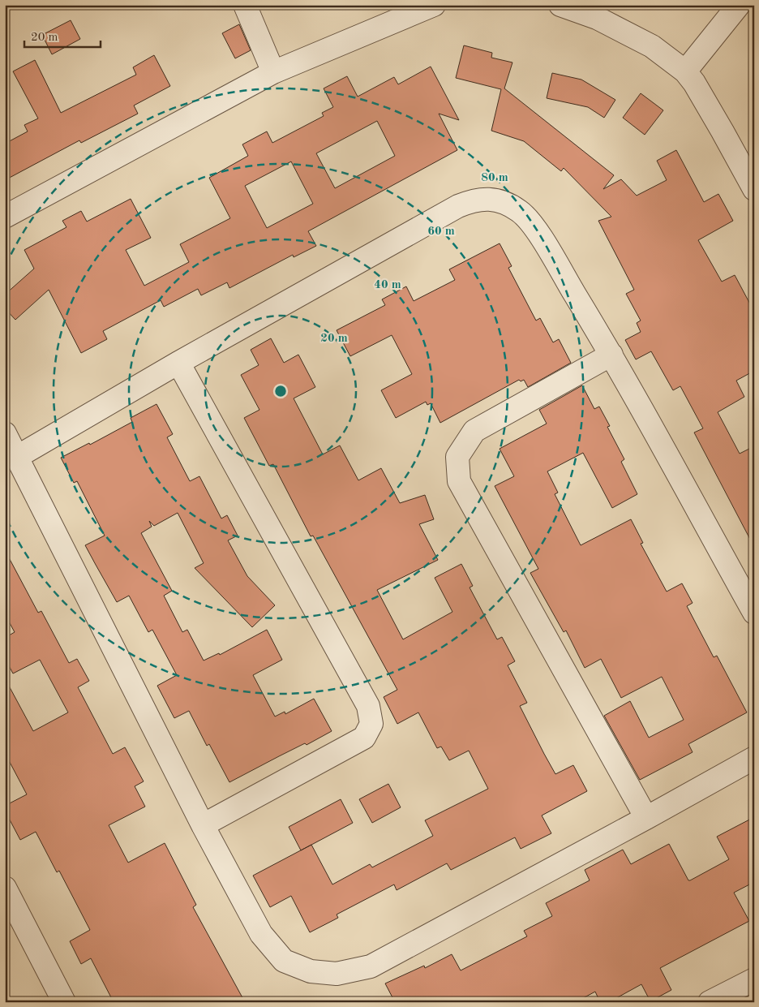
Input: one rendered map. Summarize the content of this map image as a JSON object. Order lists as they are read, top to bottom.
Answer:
{
  "scale_bar": "20 m",
  "rings": [
    "80 m",
    "60 m",
    "40 m",
    "20 m"
  ]
}
